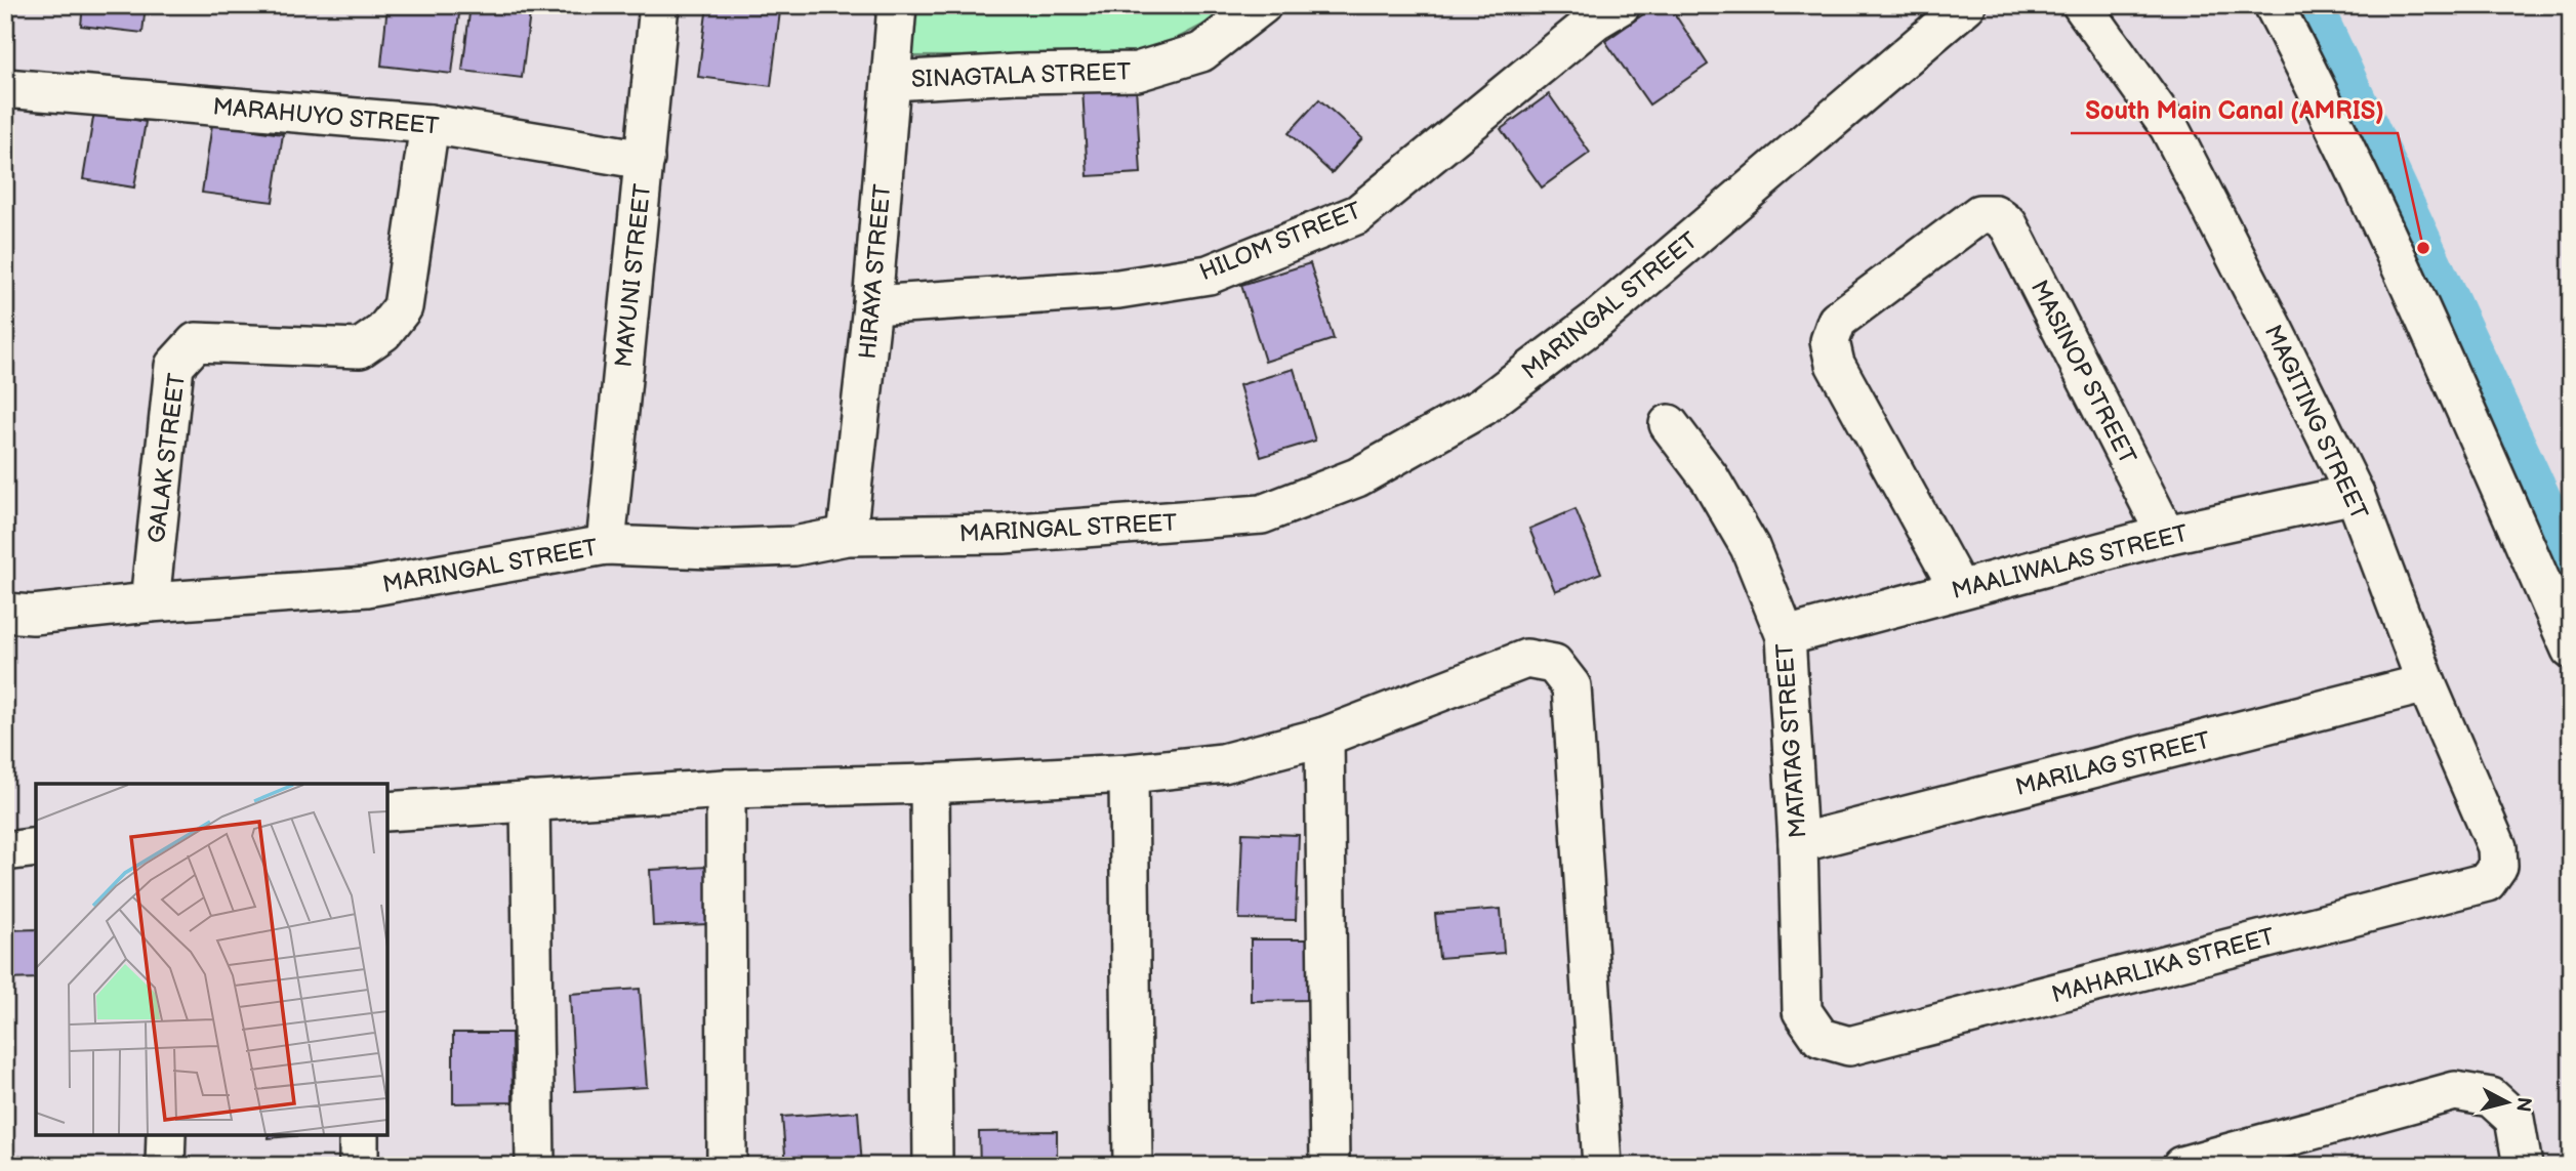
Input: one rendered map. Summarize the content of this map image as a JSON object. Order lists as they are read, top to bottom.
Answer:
{
  "streets": {
    "street": [
      "SINAGTALA STREET",
      "MARAHUYO STREET",
      "HILOM STREET",
      "HIRAYA STREET",
      "MAYUNI STREET",
      "MARINGAL STREET",
      "MASINOP STREET",
      "MAGITING STREET",
      "GALAK STREET",
      "MAALIWALAS STREET",
      "MATATAG STREET",
      "MARILAG STREET",
      "MAHARLIKA STREET"
    ]
  },
  "crossings": [
    ["SINAGTALA STREET", "HIRAYA STREET"],
    ["MARAHUYO STREET", "MAYUNI STREET"],
    ["MARAHUYO STREET", "GALAK STREET"],
    ["HILOM STREET", "HIRAYA STREET"],
    ["HIRAYA STREET", "MARINGAL STREET"],
    ["MAYUNI STREET", "MARINGAL STREET"],
    ["MARINGAL STREET", "GALAK STREET"],
    ["MASINOP STREET", "MAALIWALAS STREET"],
    ["MAGITING STREET", "MAALIWALAS STREET"],
    ["MAGITING STREET", "MARILAG STREET"],
    ["MAGITING STREET", "MAHARLIKA STREET"],
    ["MAALIWALAS STREET", "MATATAG STREET"],
    ["MATATAG STREET", "MARILAG STREET"],
    ["MATATAG STREET", "MAHARLIKA STREET"]
  ],
  "places": ["South Main Canal (AMRIS)"],
  "north": "right"
}
